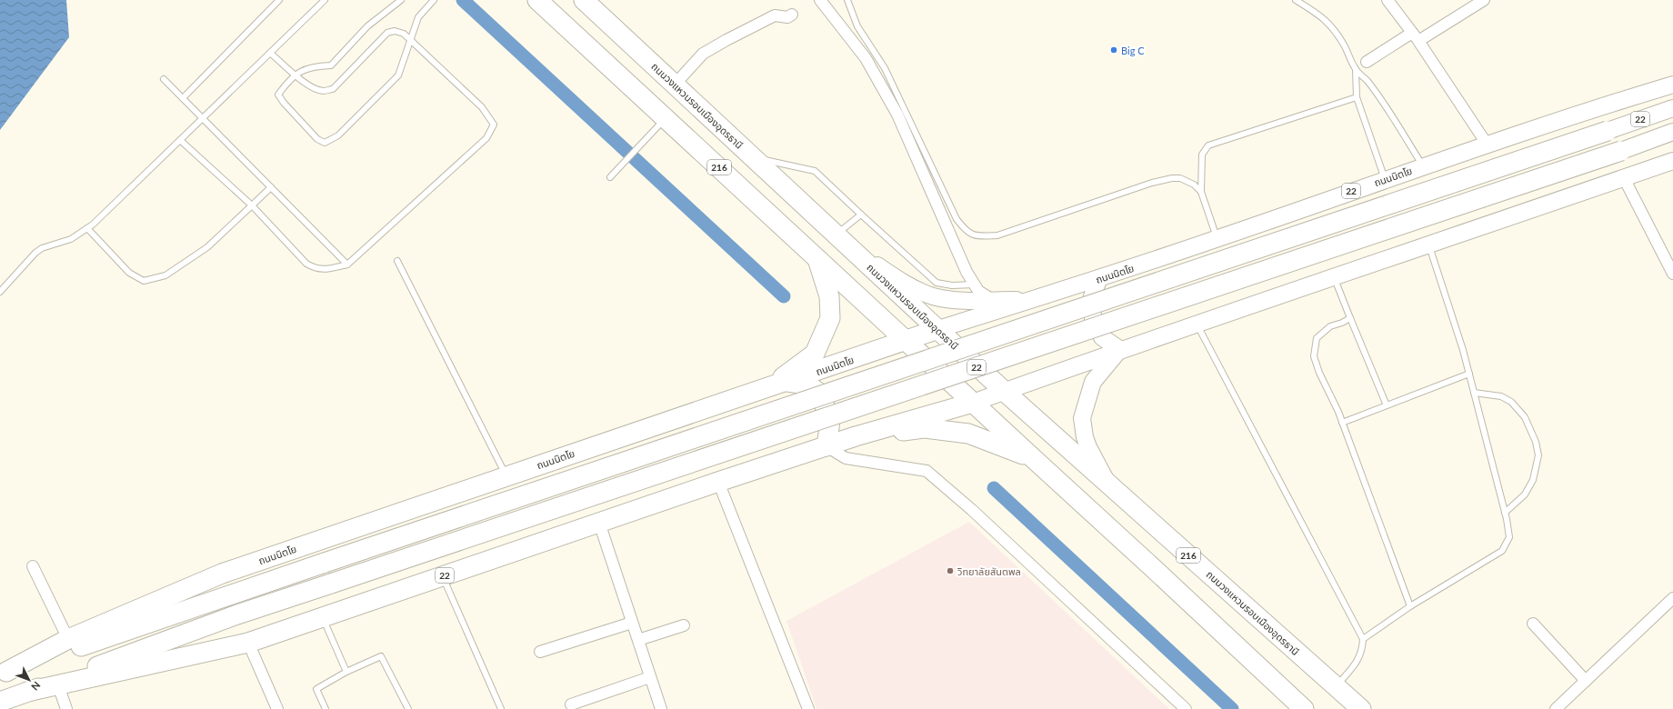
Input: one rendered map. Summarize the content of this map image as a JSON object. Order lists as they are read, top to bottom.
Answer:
{
  "streets": {
    "highway": [
      "ถนนวงแหวนรอบเมืองอุดรธานี",
      "22",
      "216",
      "ถนนนิตโย"
    ]
  },
  "crossings": [
    ["ถนนวงแหวนรอบเมืองอุดรธานี", "22"],
    ["ถนนวงแหวนรอบเมืองอุดรธานี", "ถนนนิตโย"],
    ["22", "216"],
    ["216", "ถนนนิตโย"]
  ],
  "places": ["Big C", "วิทยาลัยสันตพล"],
  "north": "bottom right"
}
